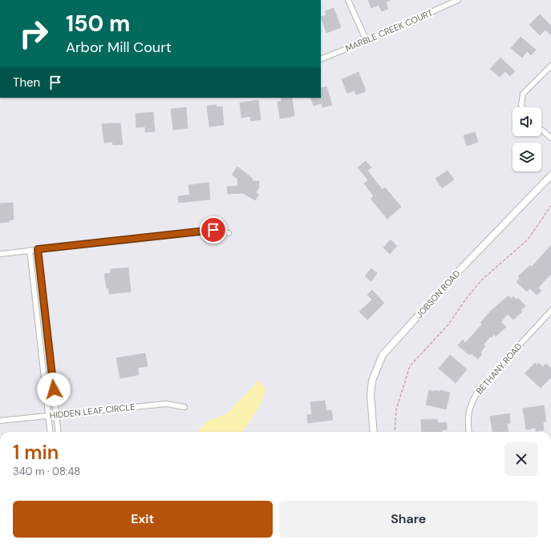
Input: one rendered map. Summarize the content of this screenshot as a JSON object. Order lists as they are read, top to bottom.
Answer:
{
  "streets": {
    "street": [
      "MARBLE CREEK COURT",
      "JOBSON ROAD",
      "BETHANY ROAD",
      "HIDDEN LEAF CIRCLE"
    ]
  },
  "page": {
    "turn": ["150 m", "Arbor Mill Court"],
    "then": "Then",
    "heading": ["1 min", "340 m · 08:48"],
    "buttons": ["Exit", "Share"]
  }
}
